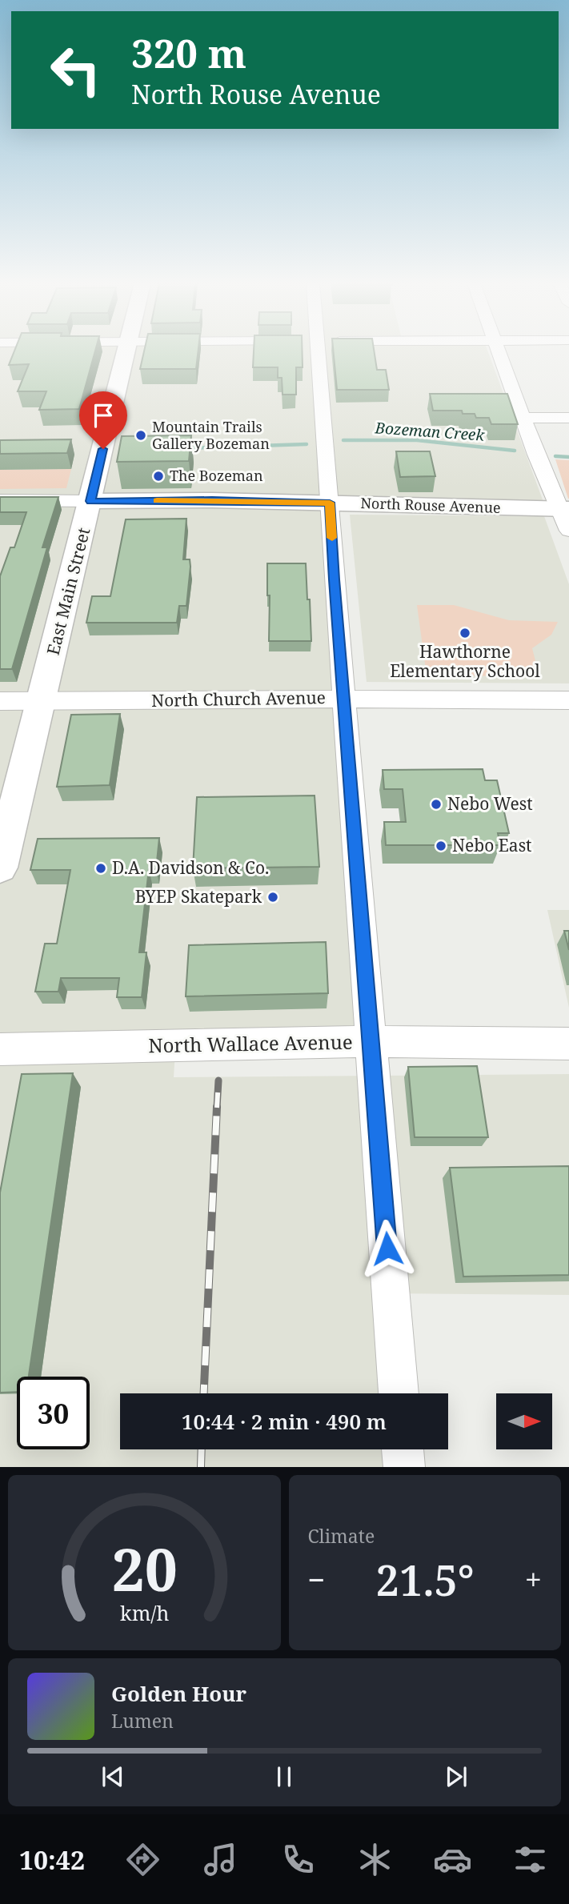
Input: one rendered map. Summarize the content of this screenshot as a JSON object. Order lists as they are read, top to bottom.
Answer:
{
  "streets": {
    "main road": ["North Rouse Avenue", "East Main Street"],
    "street": ["North Church Avenue", "North Wallace Avenue"]
  },
  "crossings": [
    ["North Rouse Avenue", "East Main Street"],
    ["East Main Street", "North Church Avenue"]
  ],
  "water": ["Bozeman Creek"],
  "places": [
    "Mountain Trails Gallery Bozeman",
    "The Bozeman",
    "Hawthorne Elementary School",
    "Nebo West",
    "Nebo East",
    "D.A. Davidson & Co.",
    "BYEP Skatepark"
  ],
  "north": "right",
  "page": {
    "turn": ["320 m", "North Rouse Avenue"],
    "limit": "30",
    "trip": "10:44 · 2 min · 490 m",
    "tile": "Climate",
    "heat": ["−", "21.5°", "+"],
    "song": ["Golden Hour", "Lumen"],
    "tabs": "10:42",
    "gauge": ["20", "km/h"]
  }
}
